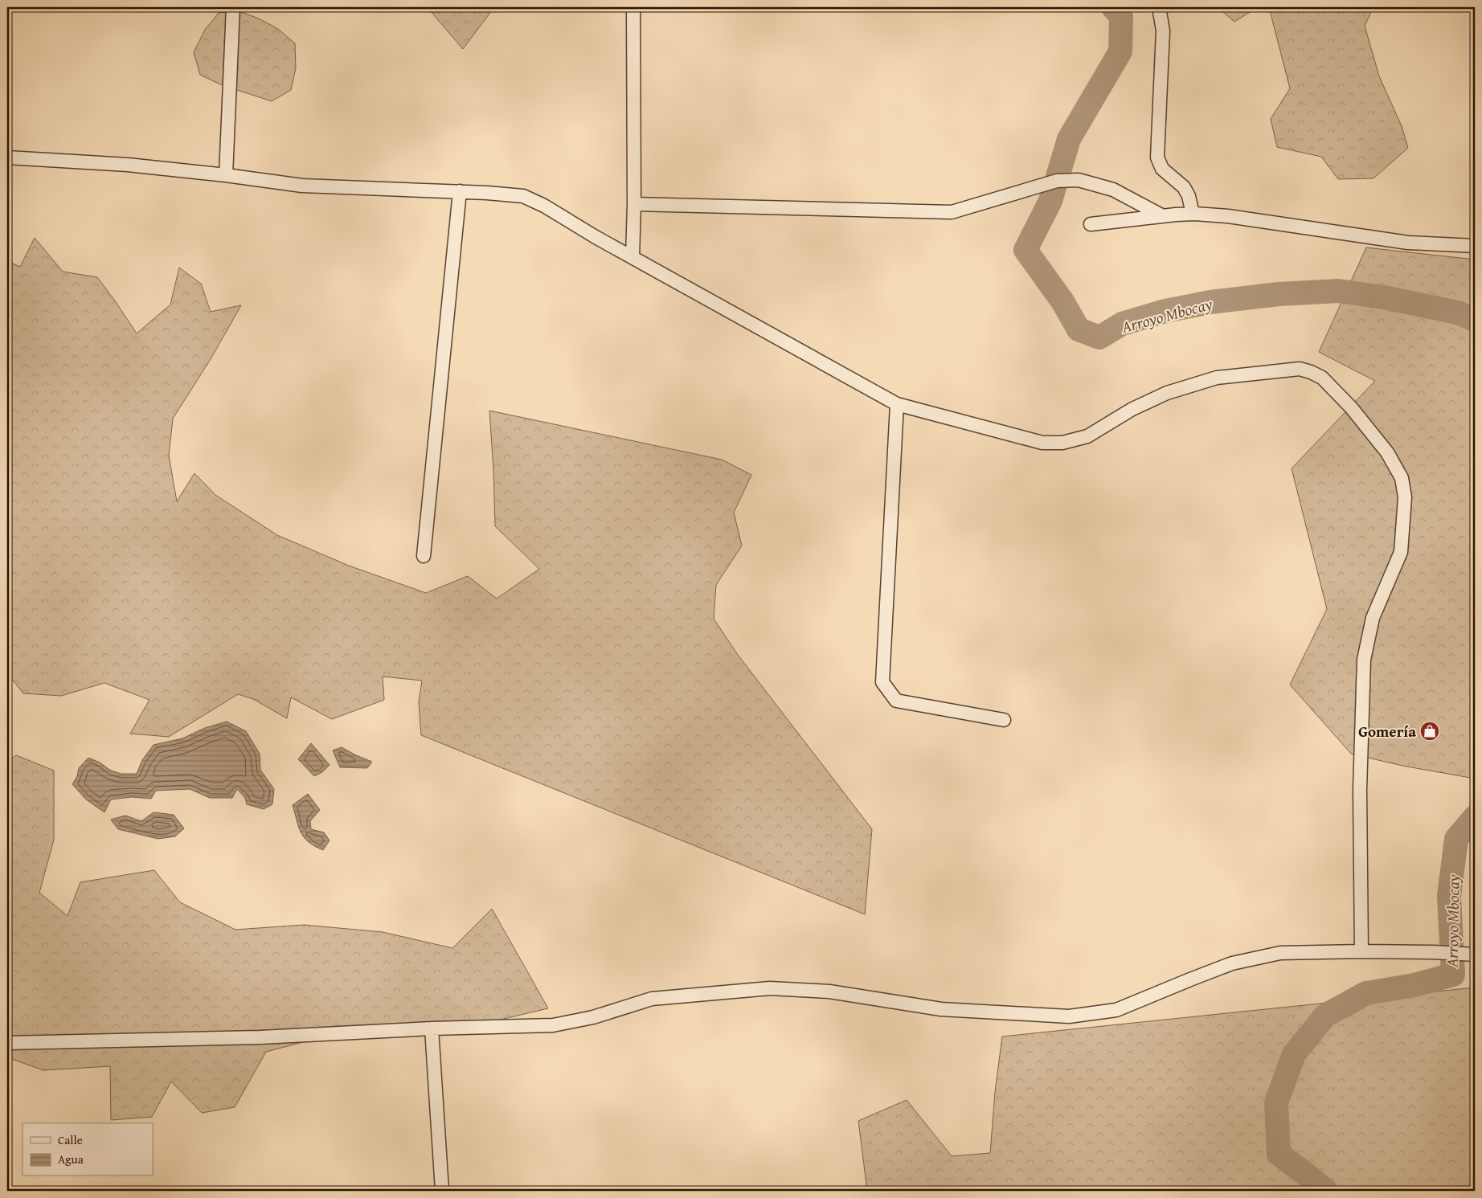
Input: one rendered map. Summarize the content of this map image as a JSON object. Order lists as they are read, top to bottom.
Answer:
{
  "water": ["Arroyo Mbocay"],
  "places": {
    "shop": ["Gomería"]
  },
  "legend": ["Calle", "Agua"]
}
